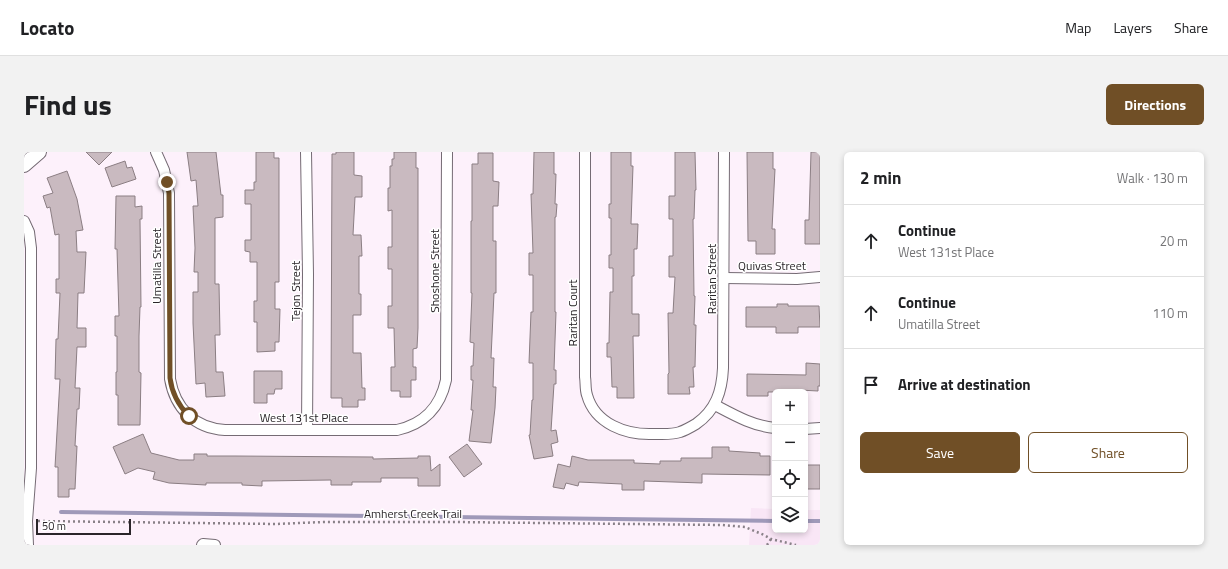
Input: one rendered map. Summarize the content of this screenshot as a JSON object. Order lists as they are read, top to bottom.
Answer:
{
  "streets": {
    "street": [
      "Quivas Street",
      "Umatilla Street",
      "Shoshone Street",
      "Raritan Street",
      "Tejon Street",
      "Raritan Court",
      "West 131st Place"
    ],
    "path": ["Amherst Creek Trail"]
  },
  "crossings": [
    ["Quivas Street", "Raritan Street"],
    ["Umatilla Street", "West 131st Place"],
    ["Shoshone Street", "West 131st Place"],
    ["Raritan Street", "Raritan Court"],
    ["Tejon Street", "West 131st Place"]
  ],
  "scale_bar": "50 m",
  "page": {
    "header": "Locato",
    "nav": ["Map", "Layers", "Share"],
    "title": "Find us",
    "buttons": [
      "Directions",
      ["Save", "Share"]
    ],
    "heading": ["2 min", "Walk · 130 m"],
    "list": [
      ["Continue", "West 131st Place", "20 m"],
      ["Continue", "Umatilla Street", "110 m"],
      "Arrive at destination"
    ],
    "map_buttons": ["+", "−"],
    "scale": "50 m"
  }
}
